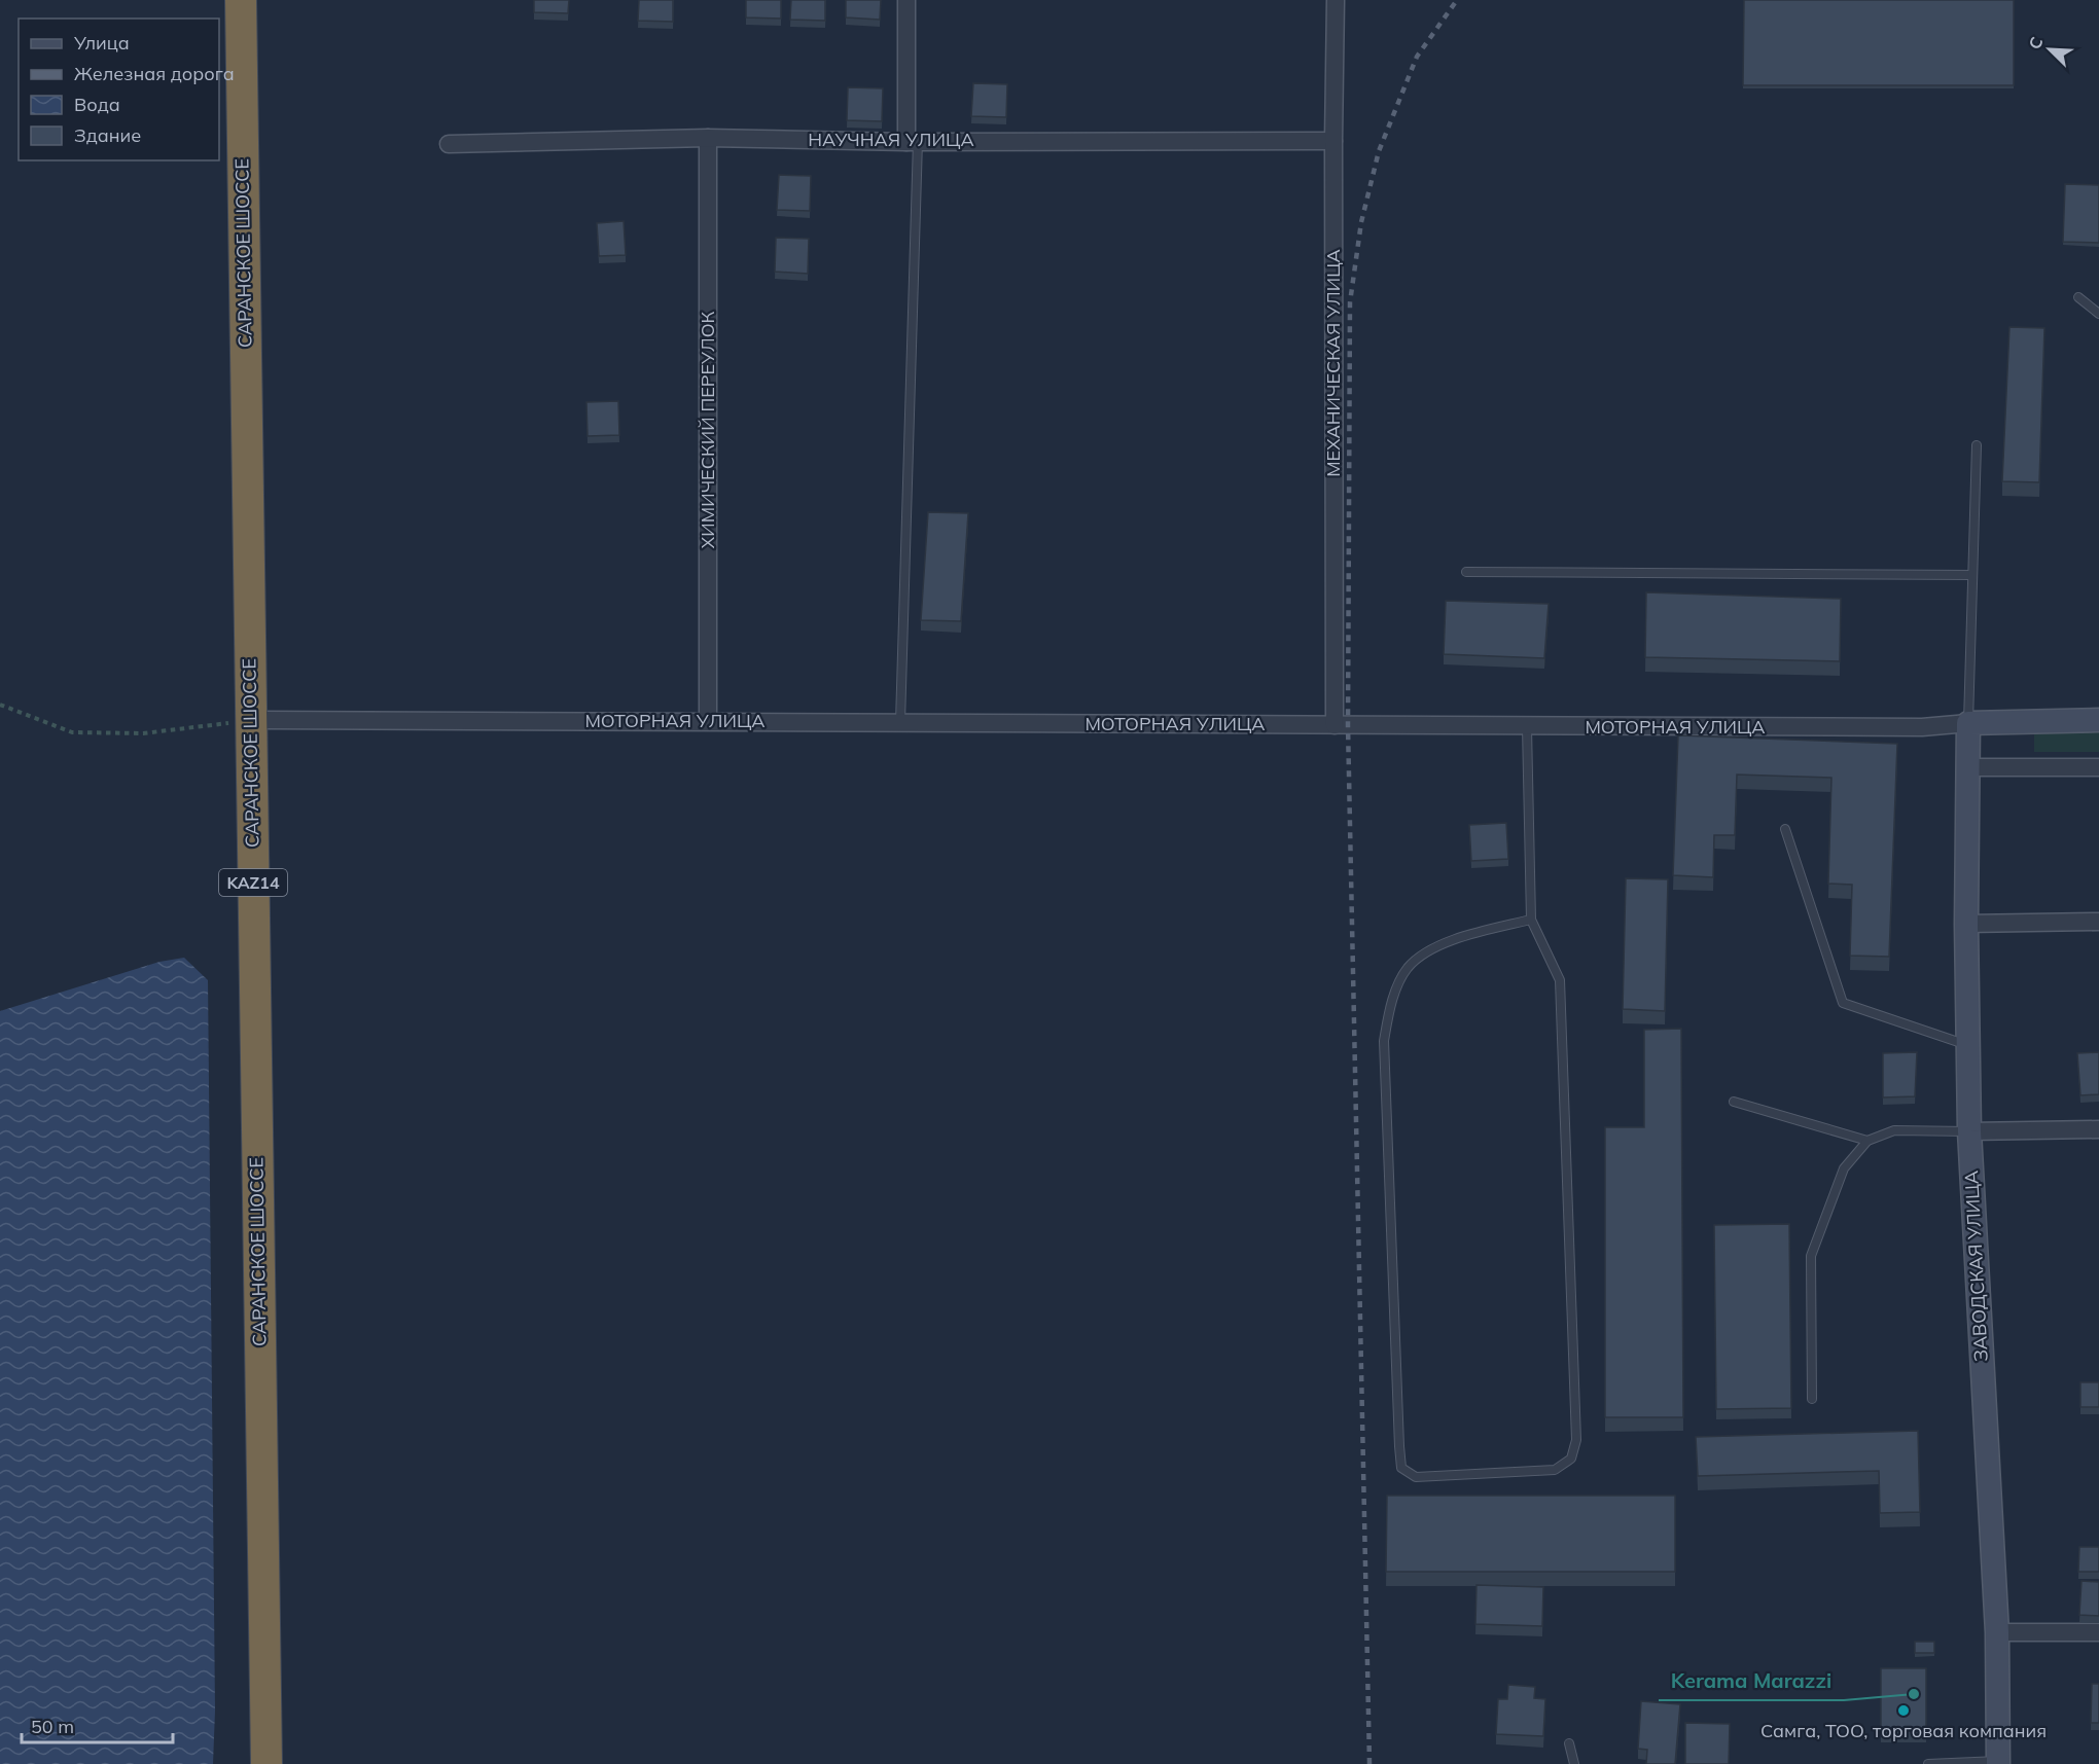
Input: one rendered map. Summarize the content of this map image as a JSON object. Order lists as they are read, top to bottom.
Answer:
{
  "streets": {
    "highway": ["САРАНСКОЕ ШОССЕ", "KAZ14"],
    "street": [
      "НАУЧНАЯ УЛИЦА",
      "МЕХАНИЧЕСКАЯ УЛИЦА",
      "ХИМИЧЕСКИЙ ПЕРЕУЛОК",
      "МОТОРНАЯ УЛИЦА",
      "ЗАВОДСКАЯ УЛИЦА"
    ]
  },
  "crossings": [
    ["НАУЧНАЯ УЛИЦА", "МЕХАНИЧЕСКАЯ УЛИЦА"],
    ["НАУЧНАЯ УЛИЦА", "ХИМИЧЕСКИЙ ПЕРЕУЛОК"],
    ["САРАНСКОЕ ШОССЕ", "МОТОРНАЯ УЛИЦА"],
    ["МЕХАНИЧЕСКАЯ УЛИЦА", "МОТОРНАЯ УЛИЦА"],
    ["ХИМИЧЕСКИЙ ПЕРЕУЛОК", "МОТОРНАЯ УЛИЦА"],
    ["МОТОРНАЯ УЛИЦА", "ЗАВОДСКАЯ УЛИЦА"]
  ],
  "places": ["Kerama Marazzi", "Самга, ТОО, торговая компания"],
  "legend": [
    "Улица",
    "Железная дорога",
    "Вода",
    "Здание"
  ],
  "scale_bar": "50 m",
  "north": "top left"
}
